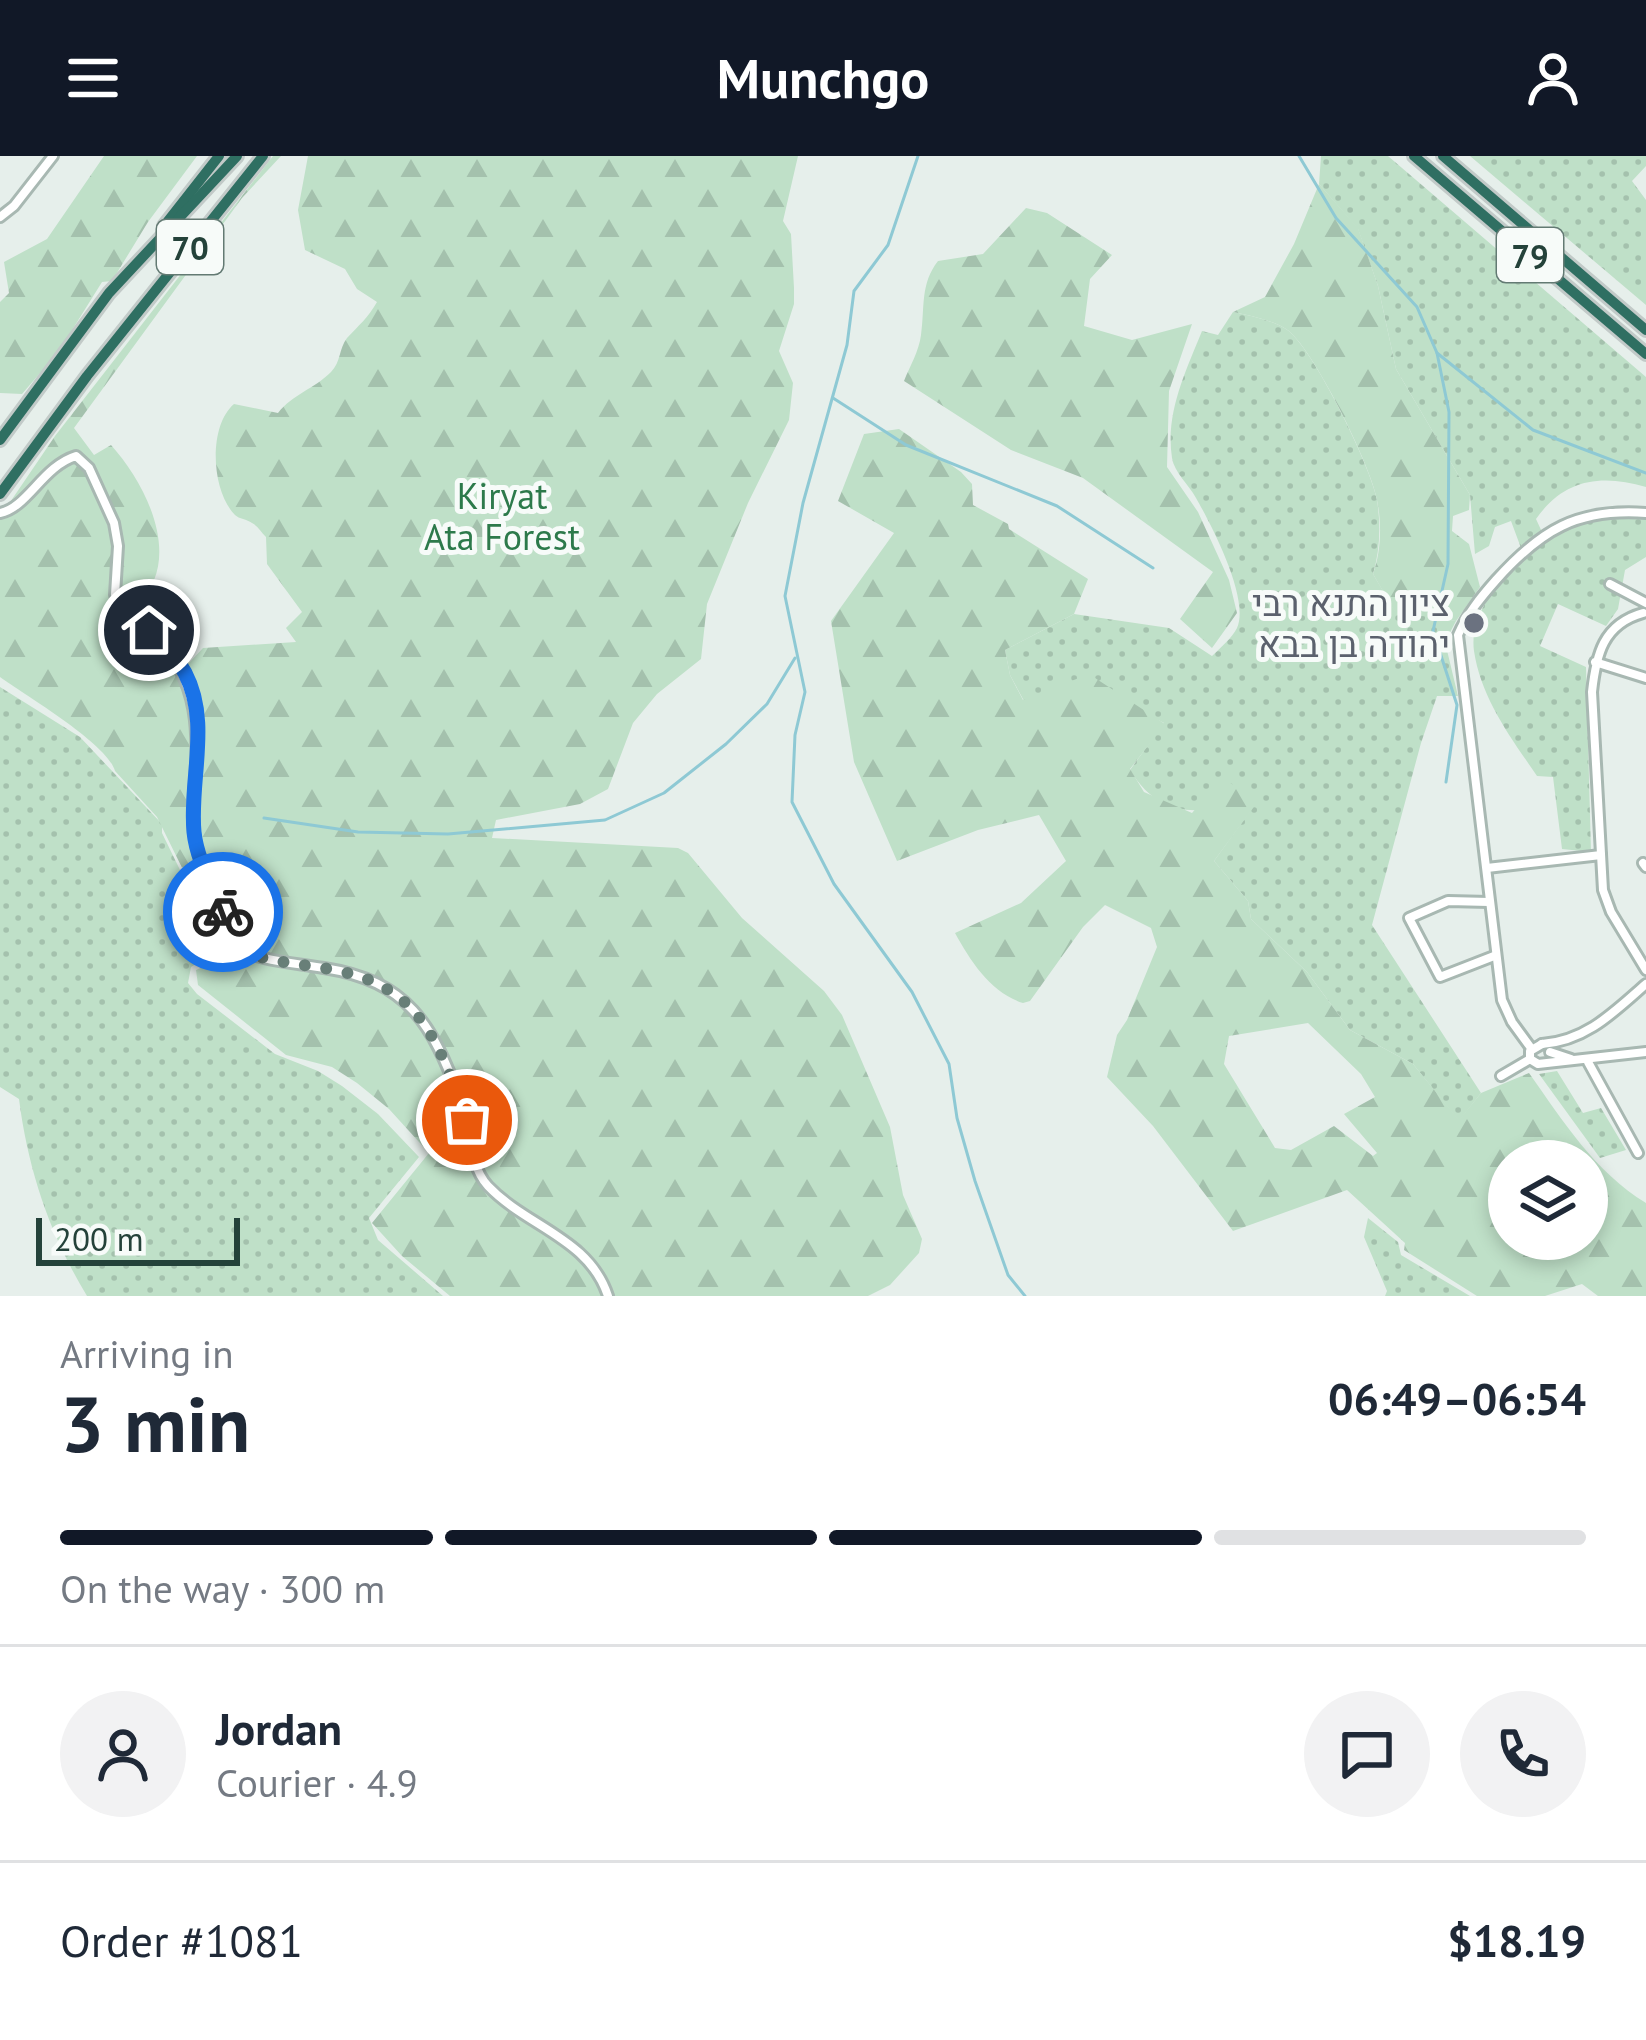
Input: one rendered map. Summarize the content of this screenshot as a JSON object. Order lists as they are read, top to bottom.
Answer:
{
  "streets": {
    "highway": ["70", "79"]
  },
  "parks": ["Kiryat Ata Forest"],
  "places": ["ציון התנא רבי יהודה בן בבא"],
  "scale_bar": "200 m",
  "page": {
    "header": "Munchgo",
    "scale": "200 m",
    "heading": ["3 min", "Arriving in", "06:49–06:54"],
    "panel": [
      "Jordan",
      "Courier · 4.9",
      "Order #1081",
      "$18.19"
    ],
    "bar": "On the way · 300 m"
  }
}
